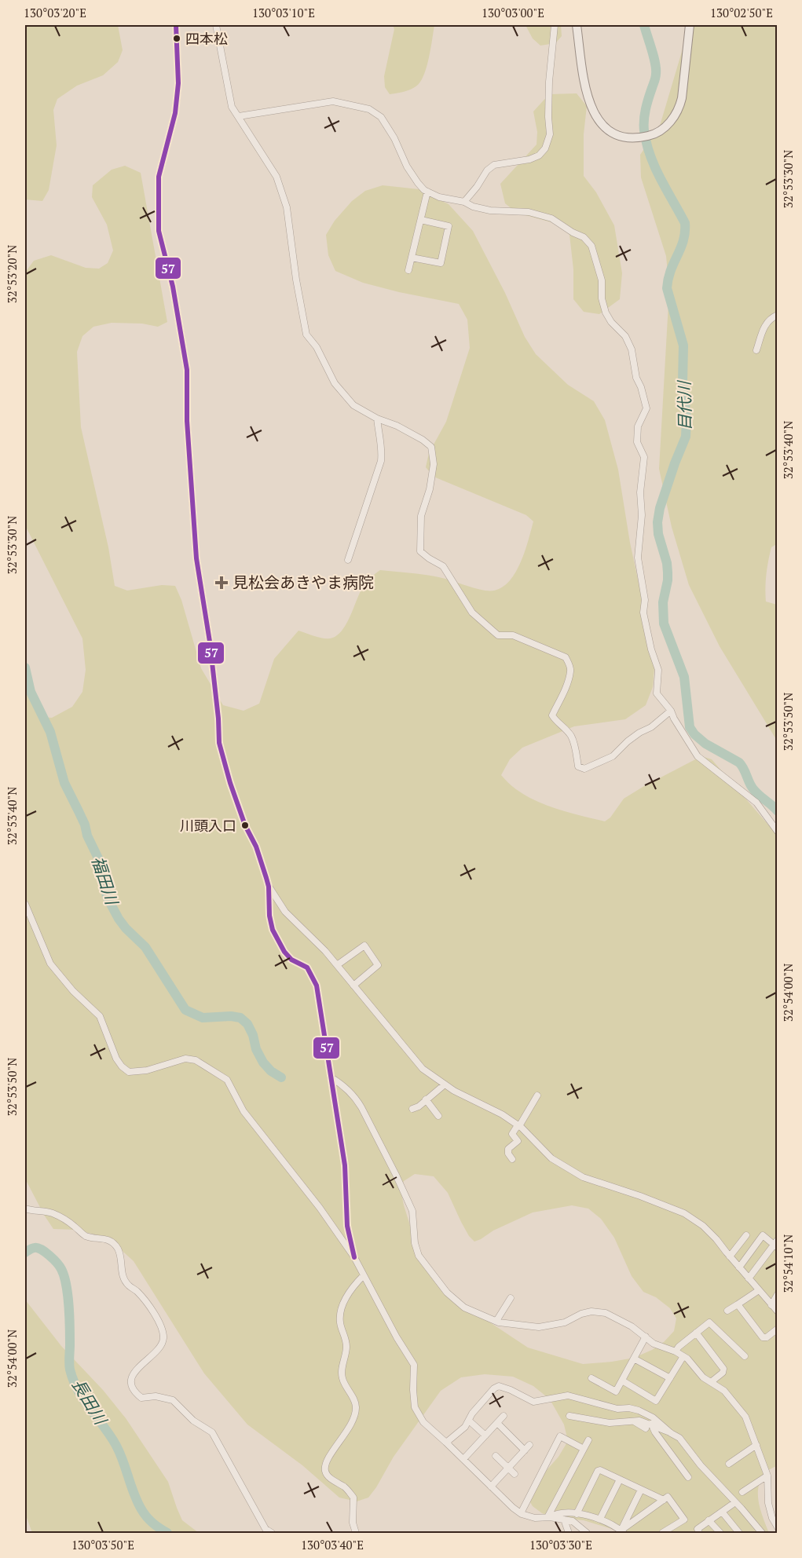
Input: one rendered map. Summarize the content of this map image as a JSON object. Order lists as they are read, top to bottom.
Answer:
{
  "water": ["目代川", "福田川", "長田川"],
  "places": {
    "other": ["四本松", "川頭入口"],
    "health": ["見松会あきやま病院"]
  },
  "lines": ["transit line 57"],
  "coordinates": [
    "130°03'20\"E",
    "130°03'10\"E",
    "130°03'00\"E",
    "130°02'50\"E",
    "32°53'30\"N",
    "32°53'20\"N",
    "32°53'40\"N",
    "32°53'50\"N",
    "32°54'00\"N",
    "32°54'10\"N",
    "130°03'50\"E",
    "130°03'40\"E",
    "130°03'30\"E"
  ]
}
